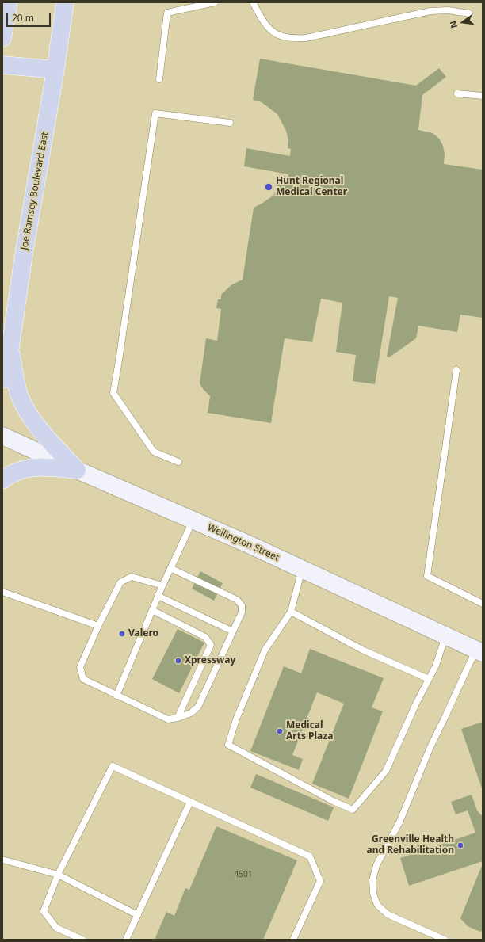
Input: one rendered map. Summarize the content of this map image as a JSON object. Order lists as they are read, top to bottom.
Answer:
{
  "streets": {
    "highway": ["Joe Ramsey Boulevard East"],
    "street": ["Wellington Street"]
  },
  "places": [
    "Hunt Regional Medical Center",
    "Valero",
    "Xpressway",
    "Medical Arts Plaza",
    "Greenville Health and Rehabilitation"
  ],
  "house_numbers": ["4501"],
  "scale_bar": "20 m",
  "north": "left"
}
